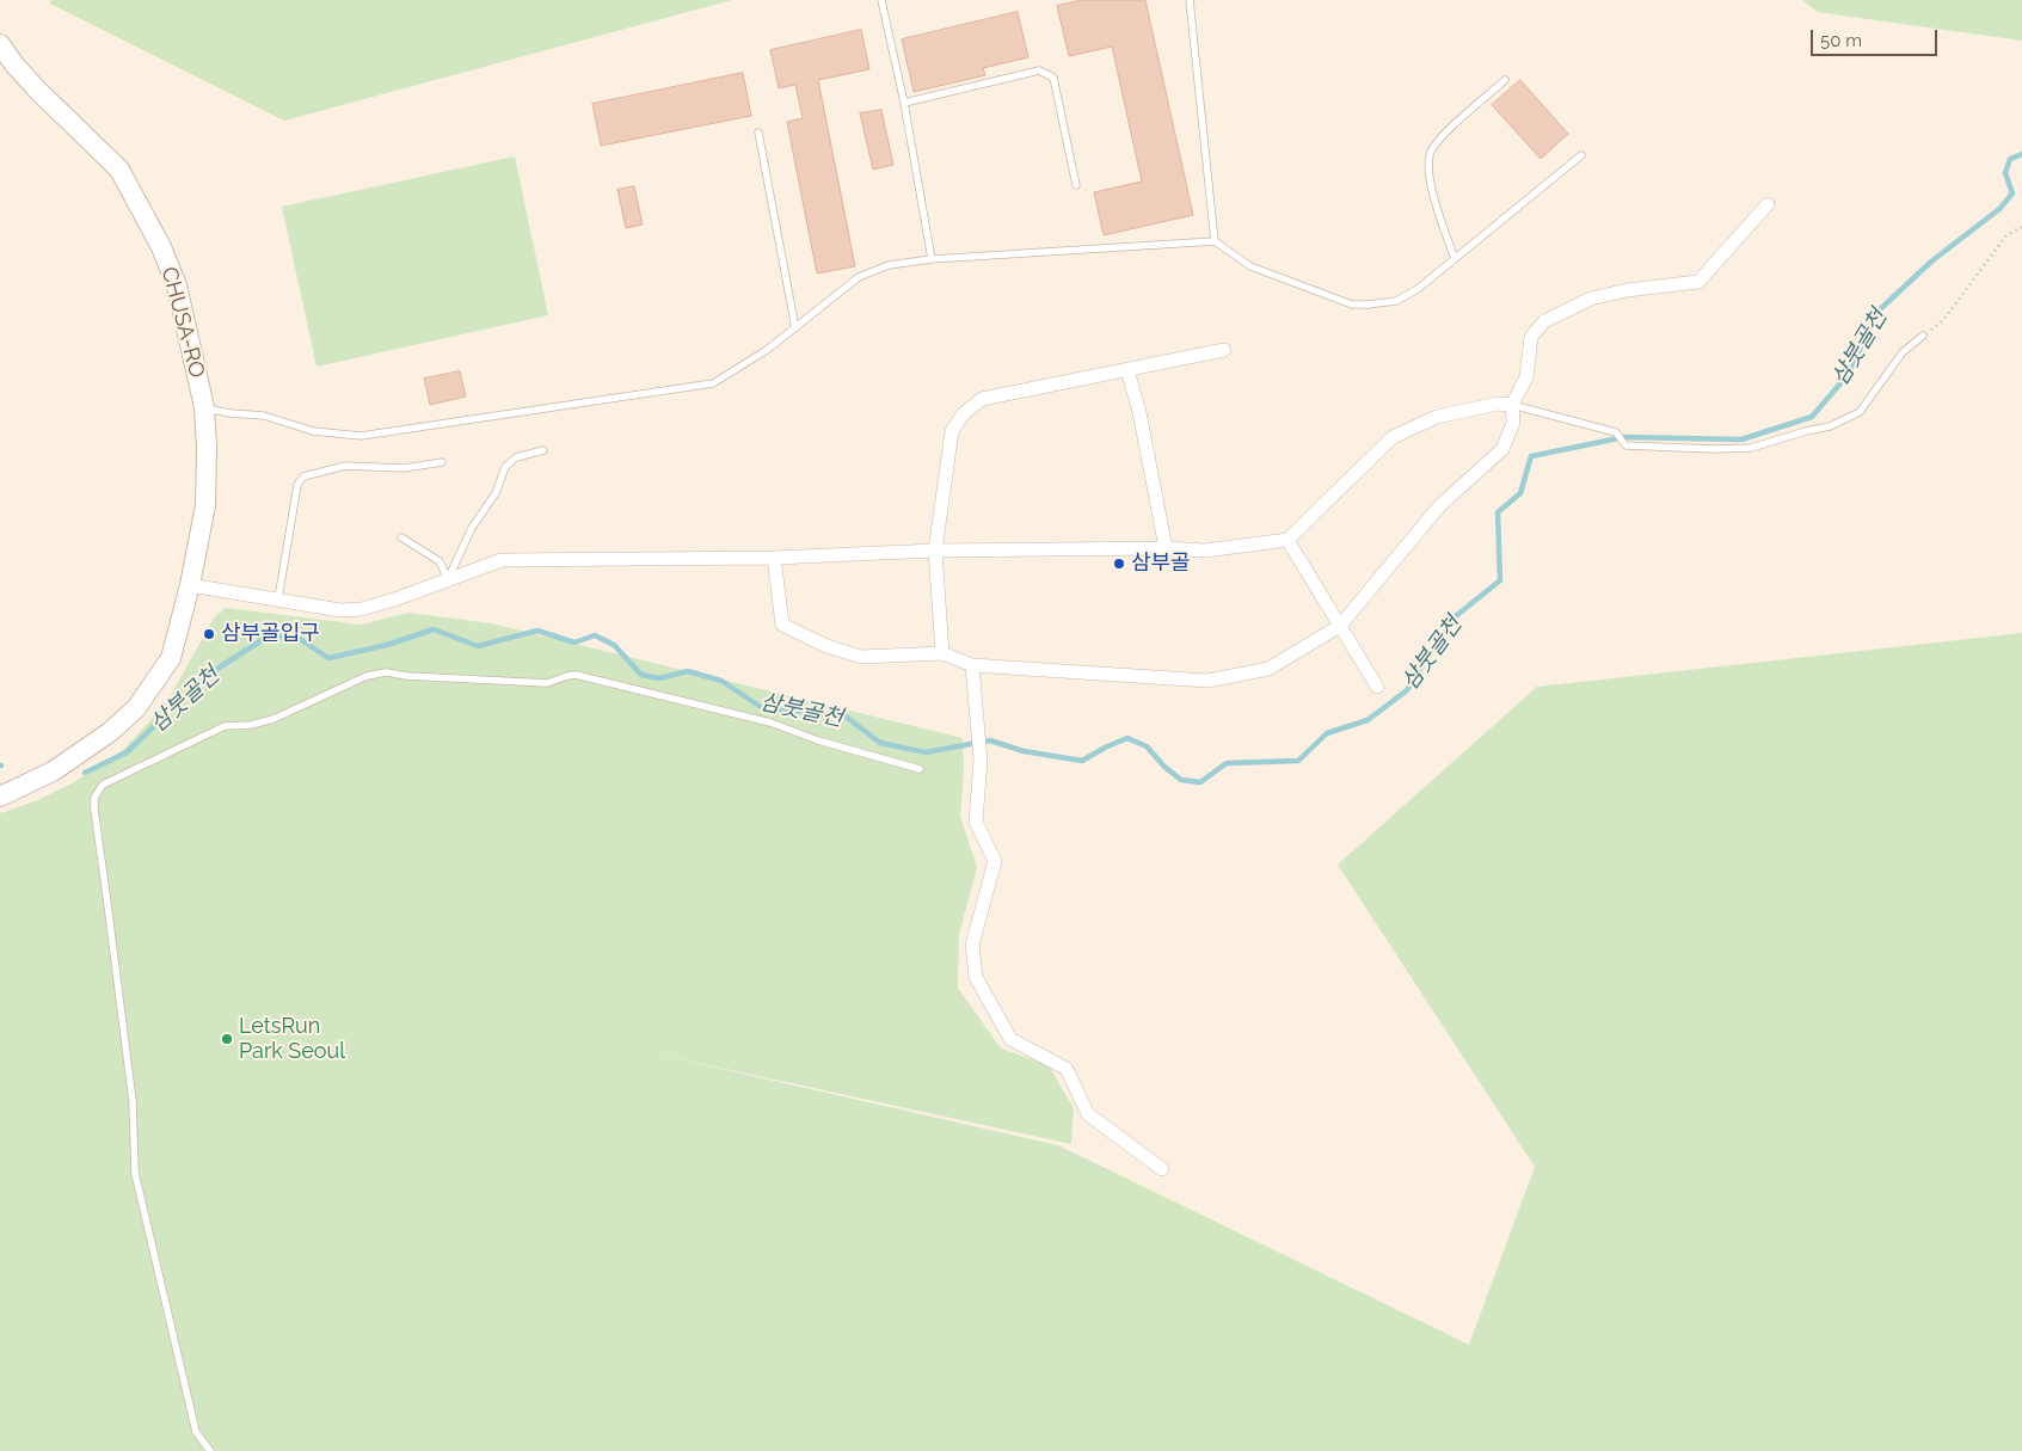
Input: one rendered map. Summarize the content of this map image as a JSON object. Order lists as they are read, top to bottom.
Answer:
{
  "streets": {
    "street": ["CHUSA-RO"]
  },
  "water": ["삼붓골천"],
  "places": ["삼부골", "삼부골입구", "LetsRun Park Seoul"],
  "scale_bar": "50 m"
}
